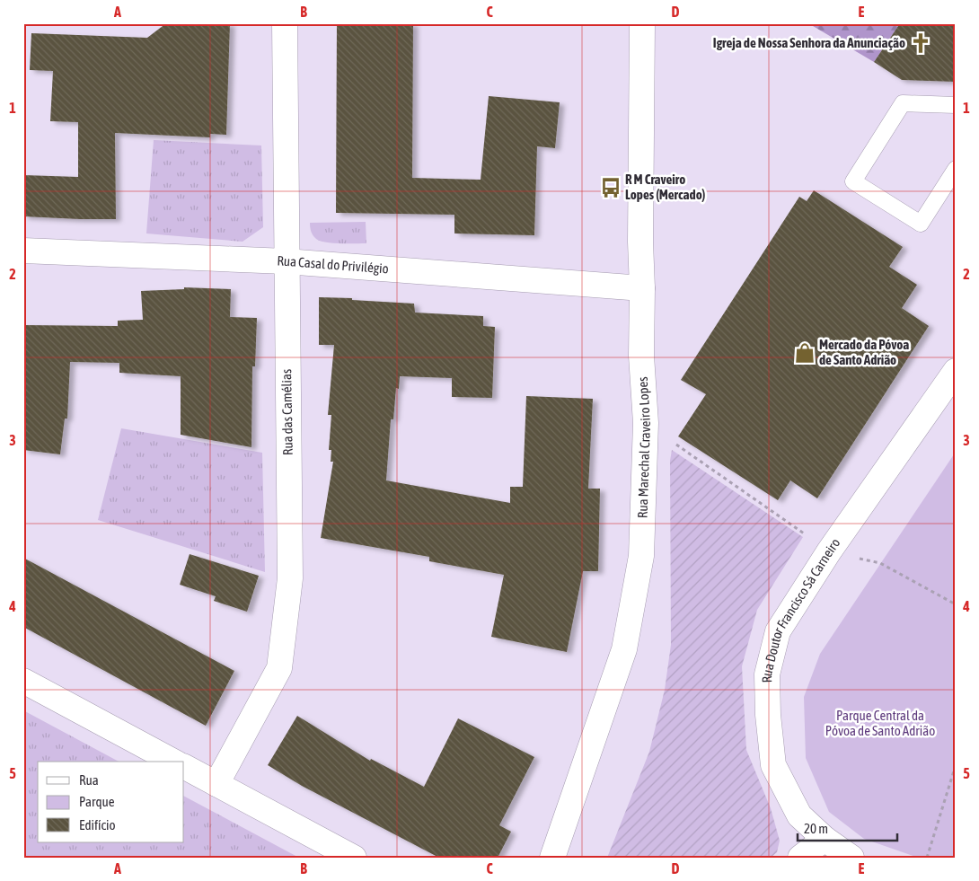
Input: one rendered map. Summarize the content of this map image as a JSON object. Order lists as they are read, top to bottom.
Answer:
{
  "streets": {
    "street": [
      "Rua Casal do Privilégio",
      "Rua das Camélias",
      "Rua Marechal Craveiro Lopes",
      "Rua Doutor Francisco Sá Carneiro"
    ]
  },
  "crossings": [
    ["Rua Casal do Privilégio", "Rua das Camélias"],
    ["Rua Casal do Privilégio", "Rua Marechal Craveiro Lopes"]
  ],
  "parks": ["Parque Central da Póvoa de Santo Adrião"],
  "places": {
    "church": ["Igreja de Nossa Senhora da Anunciação"],
    "bus stop": ["R M Craveiro Lopes (Mercado)"],
    "shop": ["Mercado da Póvoa de Santo Adrião"]
  },
  "legend": ["Rua", "Parque", "Edifício"],
  "scale_bar": "20 m",
  "grid": {
    "columns": [
      "A",
      "B",
      "C",
      "D",
      "E"
    ],
    "rows": [
      "1",
      "2",
      "3",
      "4",
      "5"
    ]
  }
}
